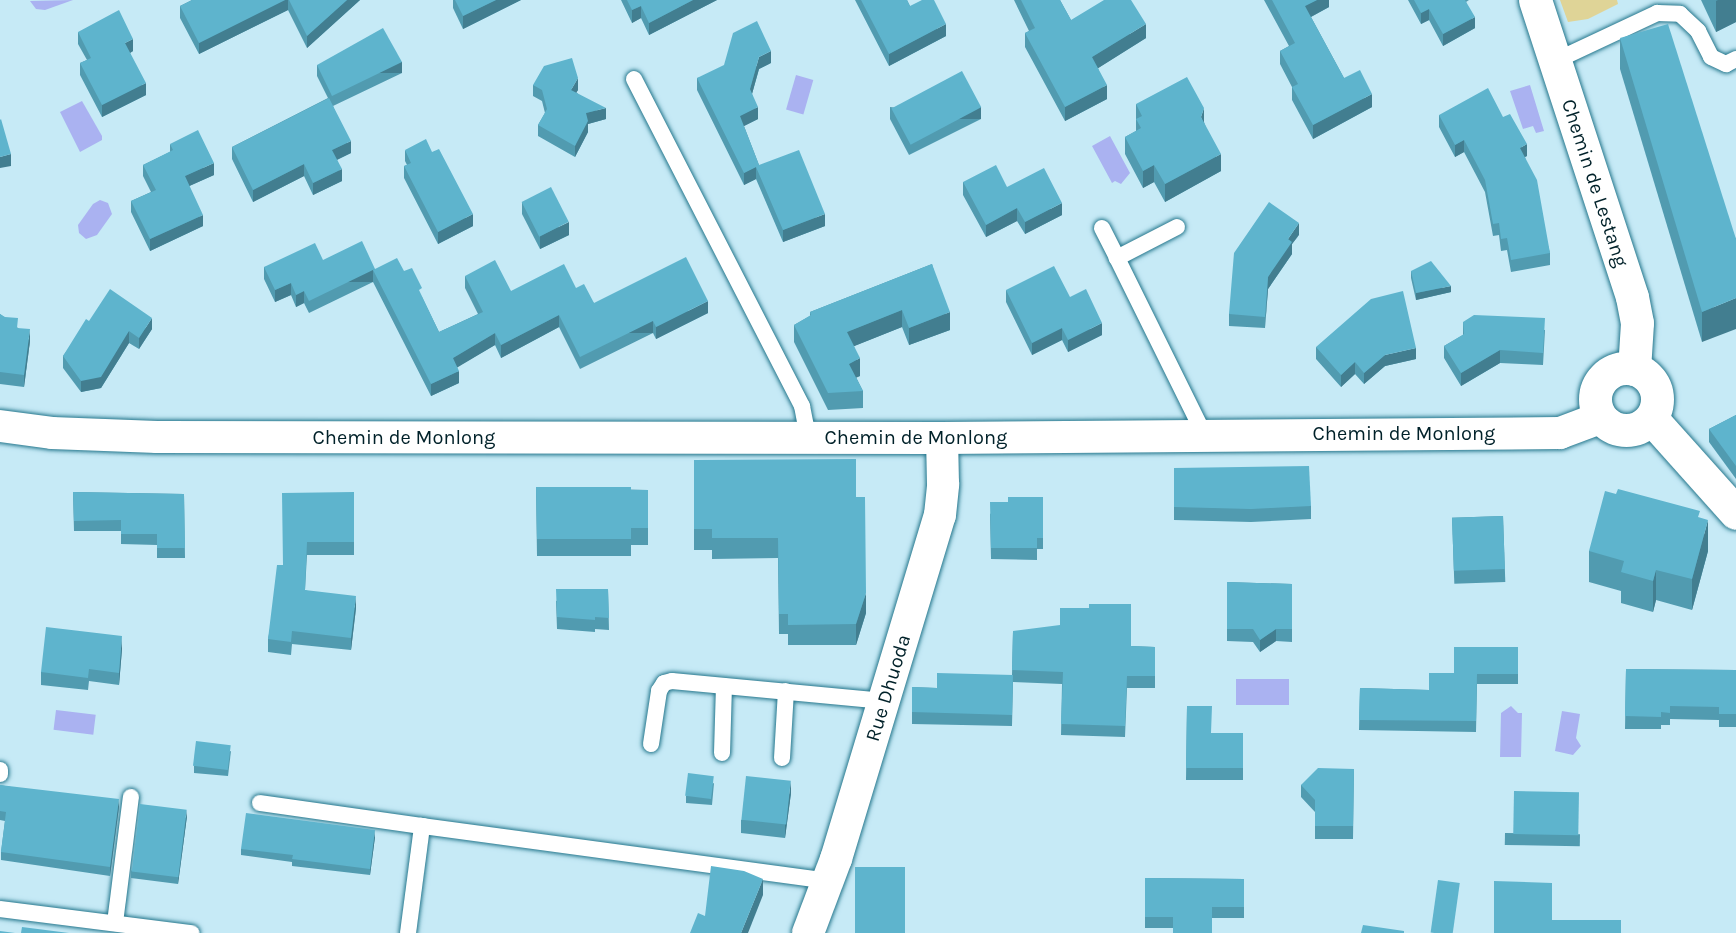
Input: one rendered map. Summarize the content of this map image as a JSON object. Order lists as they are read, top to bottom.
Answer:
{
  "streets": {
    "street": ["Chemin de Lestang", "Chemin de Monlong", "Rue Dhuoda"]
  },
  "crossings": [
    ["Chemin de Lestang", "Chemin de Monlong"],
    ["Chemin de Monlong", "Rue Dhuoda"]
  ]
}
